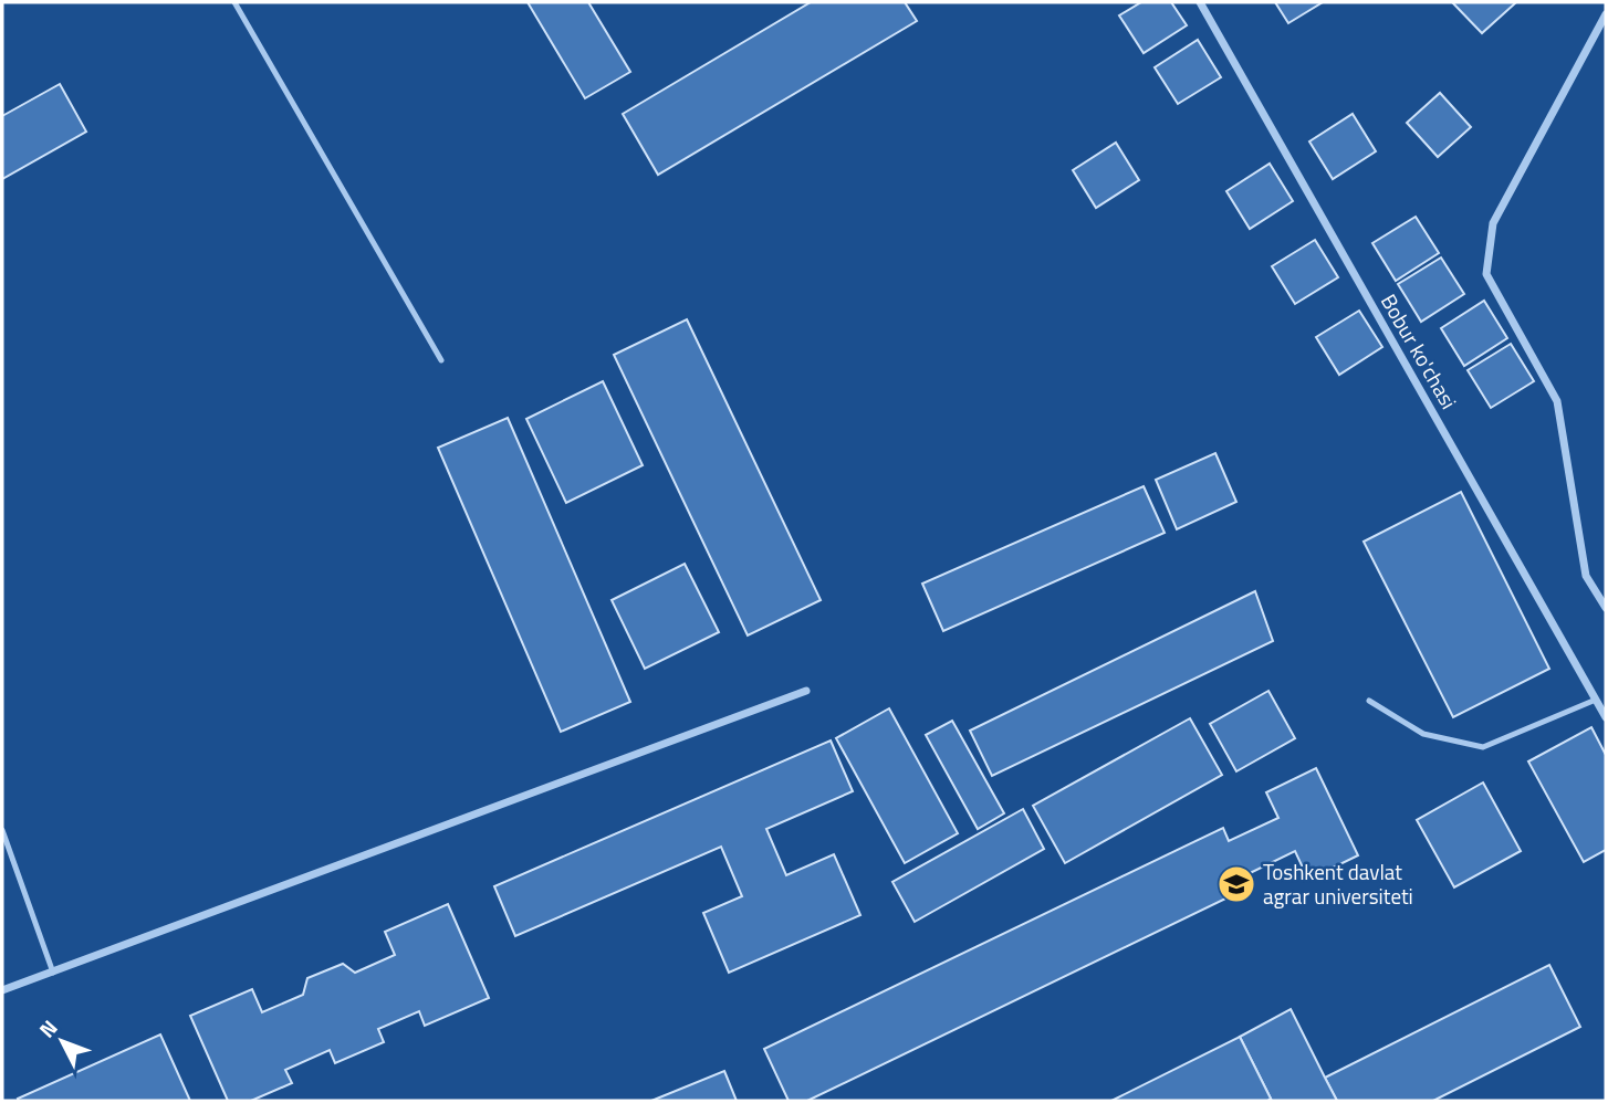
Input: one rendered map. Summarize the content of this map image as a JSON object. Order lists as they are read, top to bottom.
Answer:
{
  "streets": {
    "street": ["Bobur ko'chasi"]
  },
  "places": {
    "school or university": ["Toshkent davlat agrar universiteti"]
  },
  "north": "top left"
}
